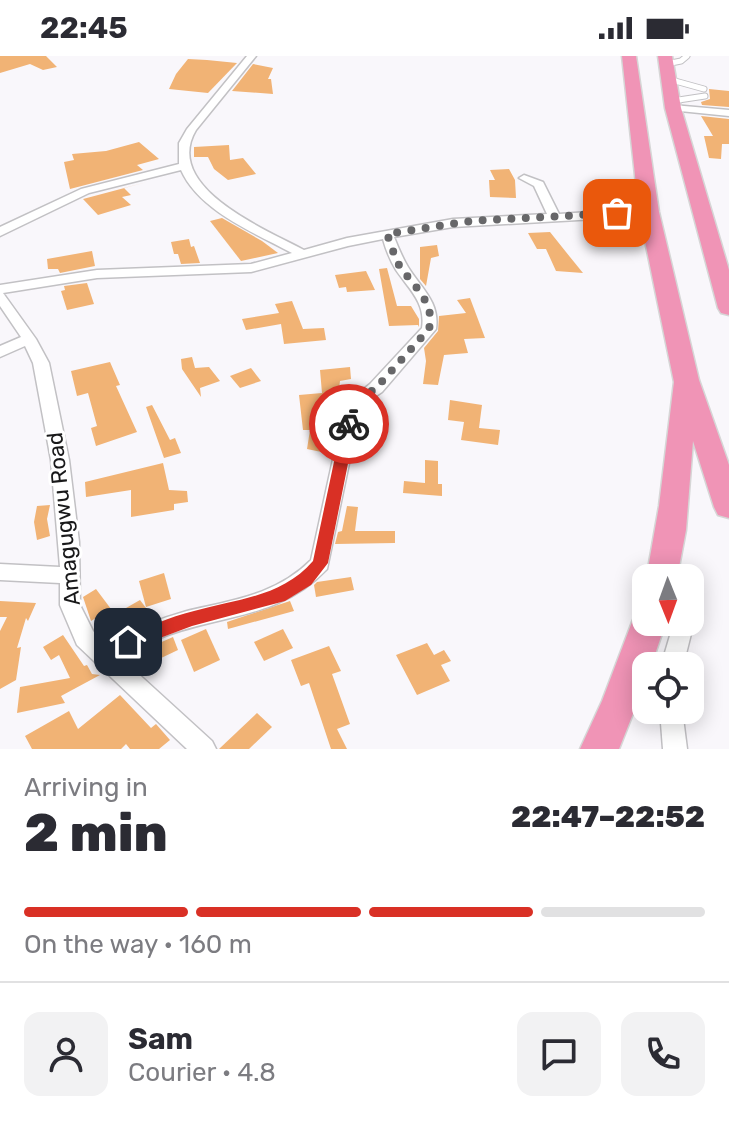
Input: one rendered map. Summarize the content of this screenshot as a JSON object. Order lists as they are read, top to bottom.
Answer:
{
  "streets": {
    "street": ["Amagugwu Road"]
  },
  "north": "bottom",
  "page": {
    "status": "22:45",
    "heading": ["2 min", "Arriving in", "22:47–22:52"],
    "panel": ["Sam", "Courier · 4.8"],
    "bar": "On the way · 160 m"
  }
}
